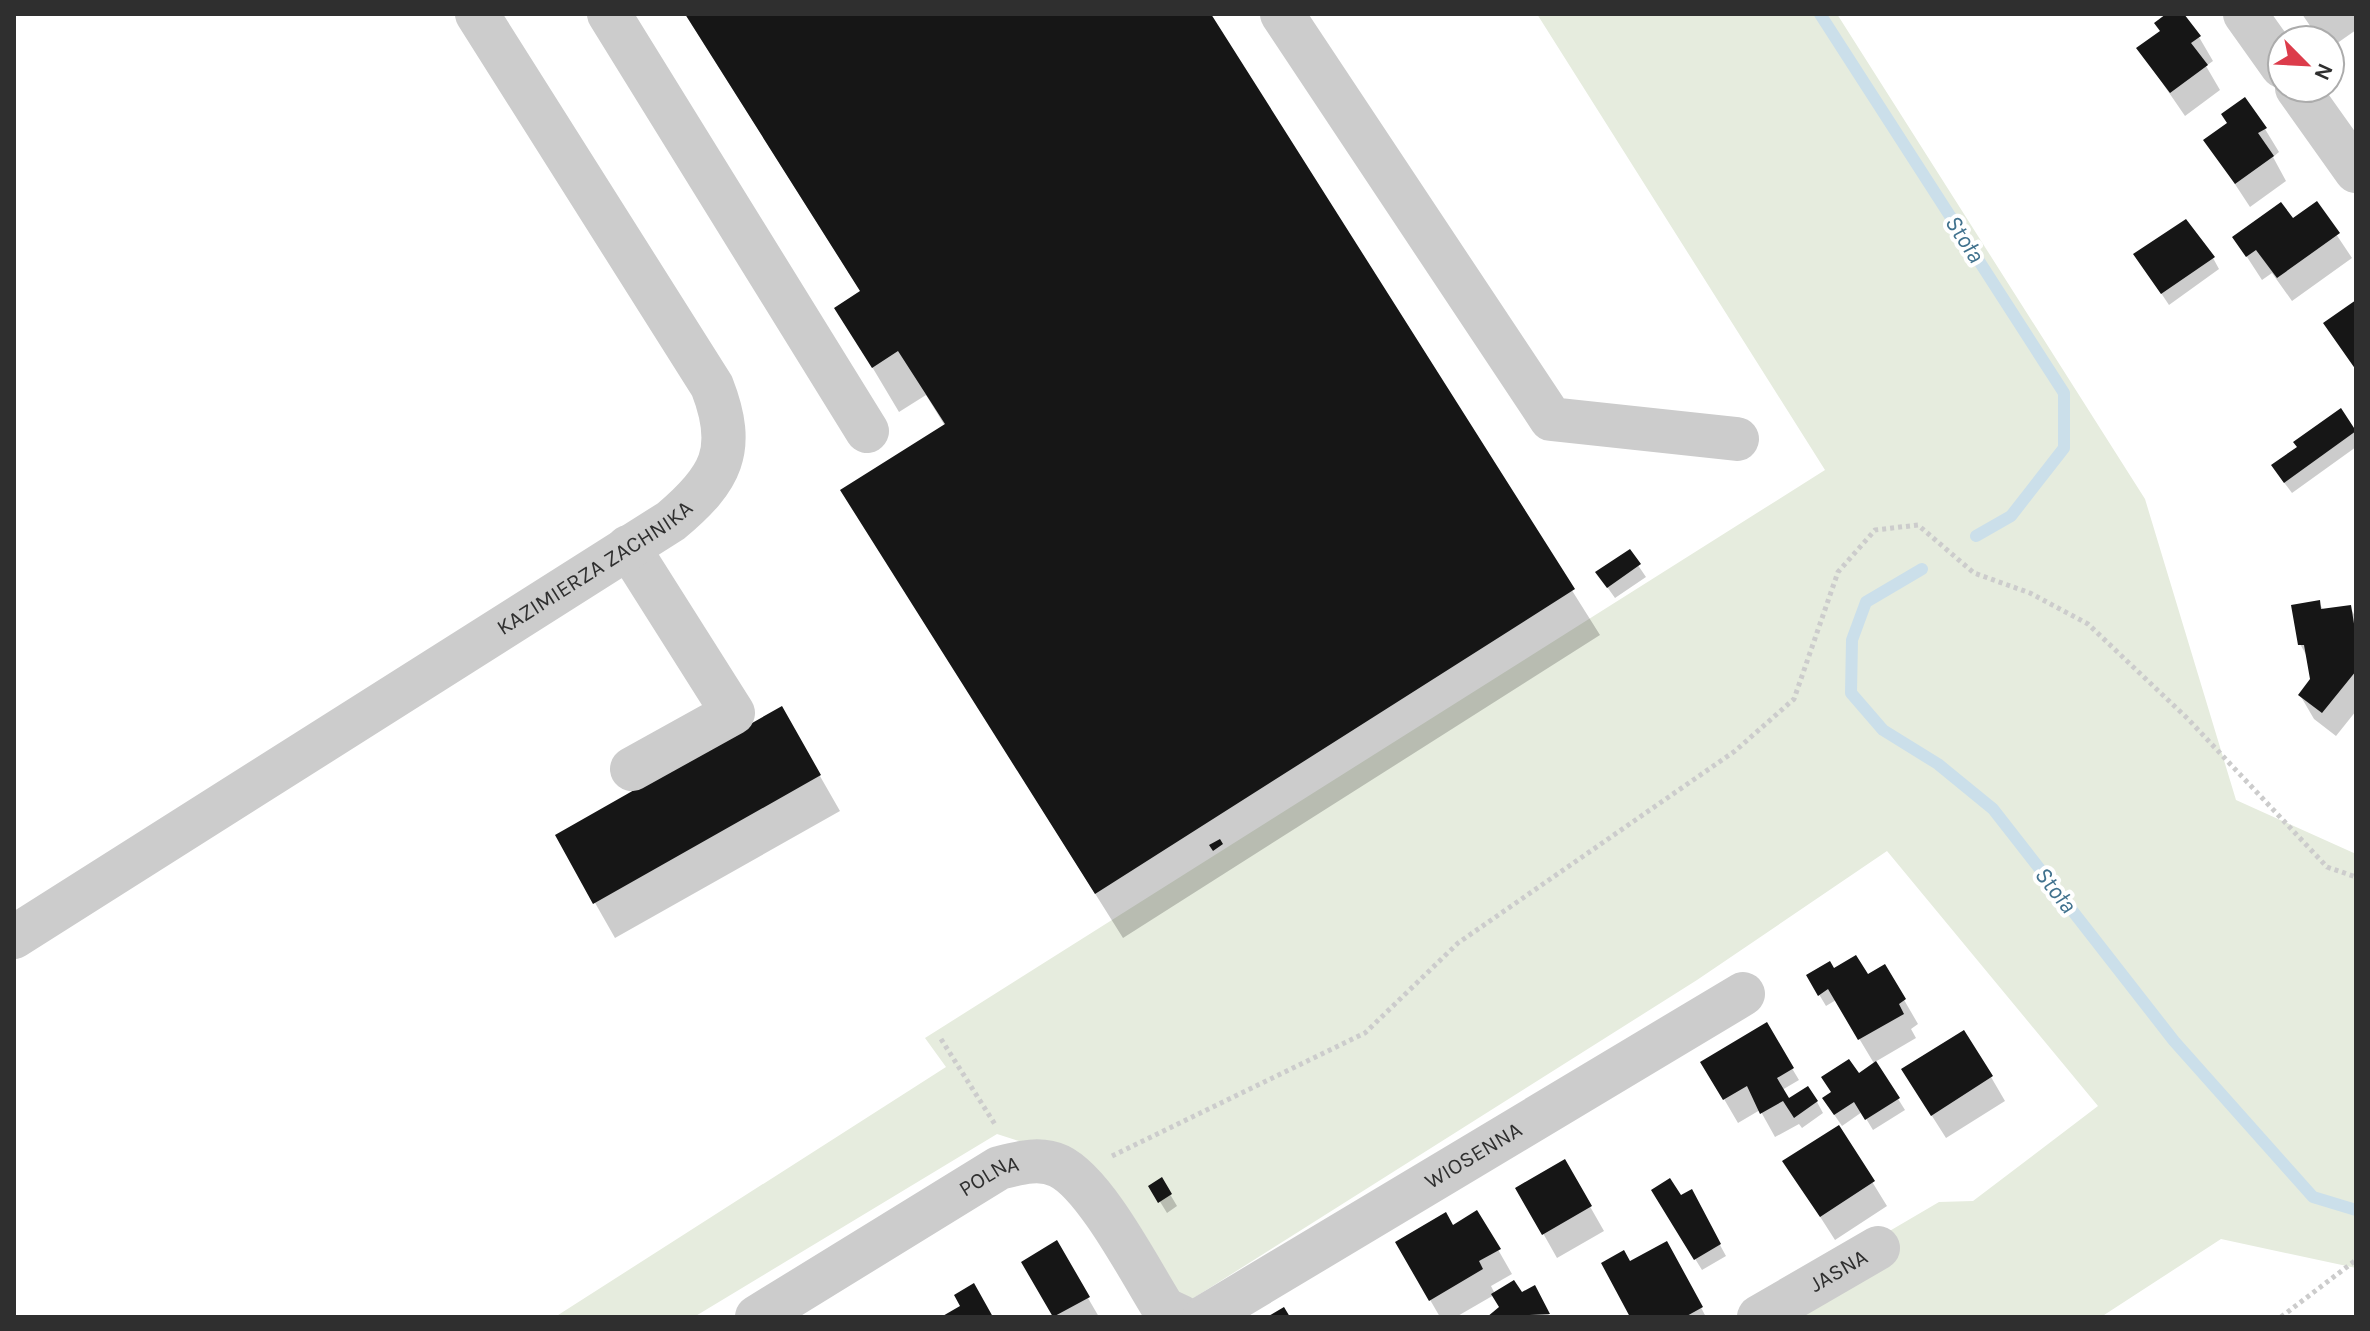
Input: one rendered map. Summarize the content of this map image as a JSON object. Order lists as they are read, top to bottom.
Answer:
{
  "streets": {
    "street": [
      "KAZIMIERZA ZACHNIKA",
      "WIOSENNA",
      "POLNA",
      "JASNA"
    ]
  },
  "water": ["Stoła"],
  "north": "bottom right"
}
